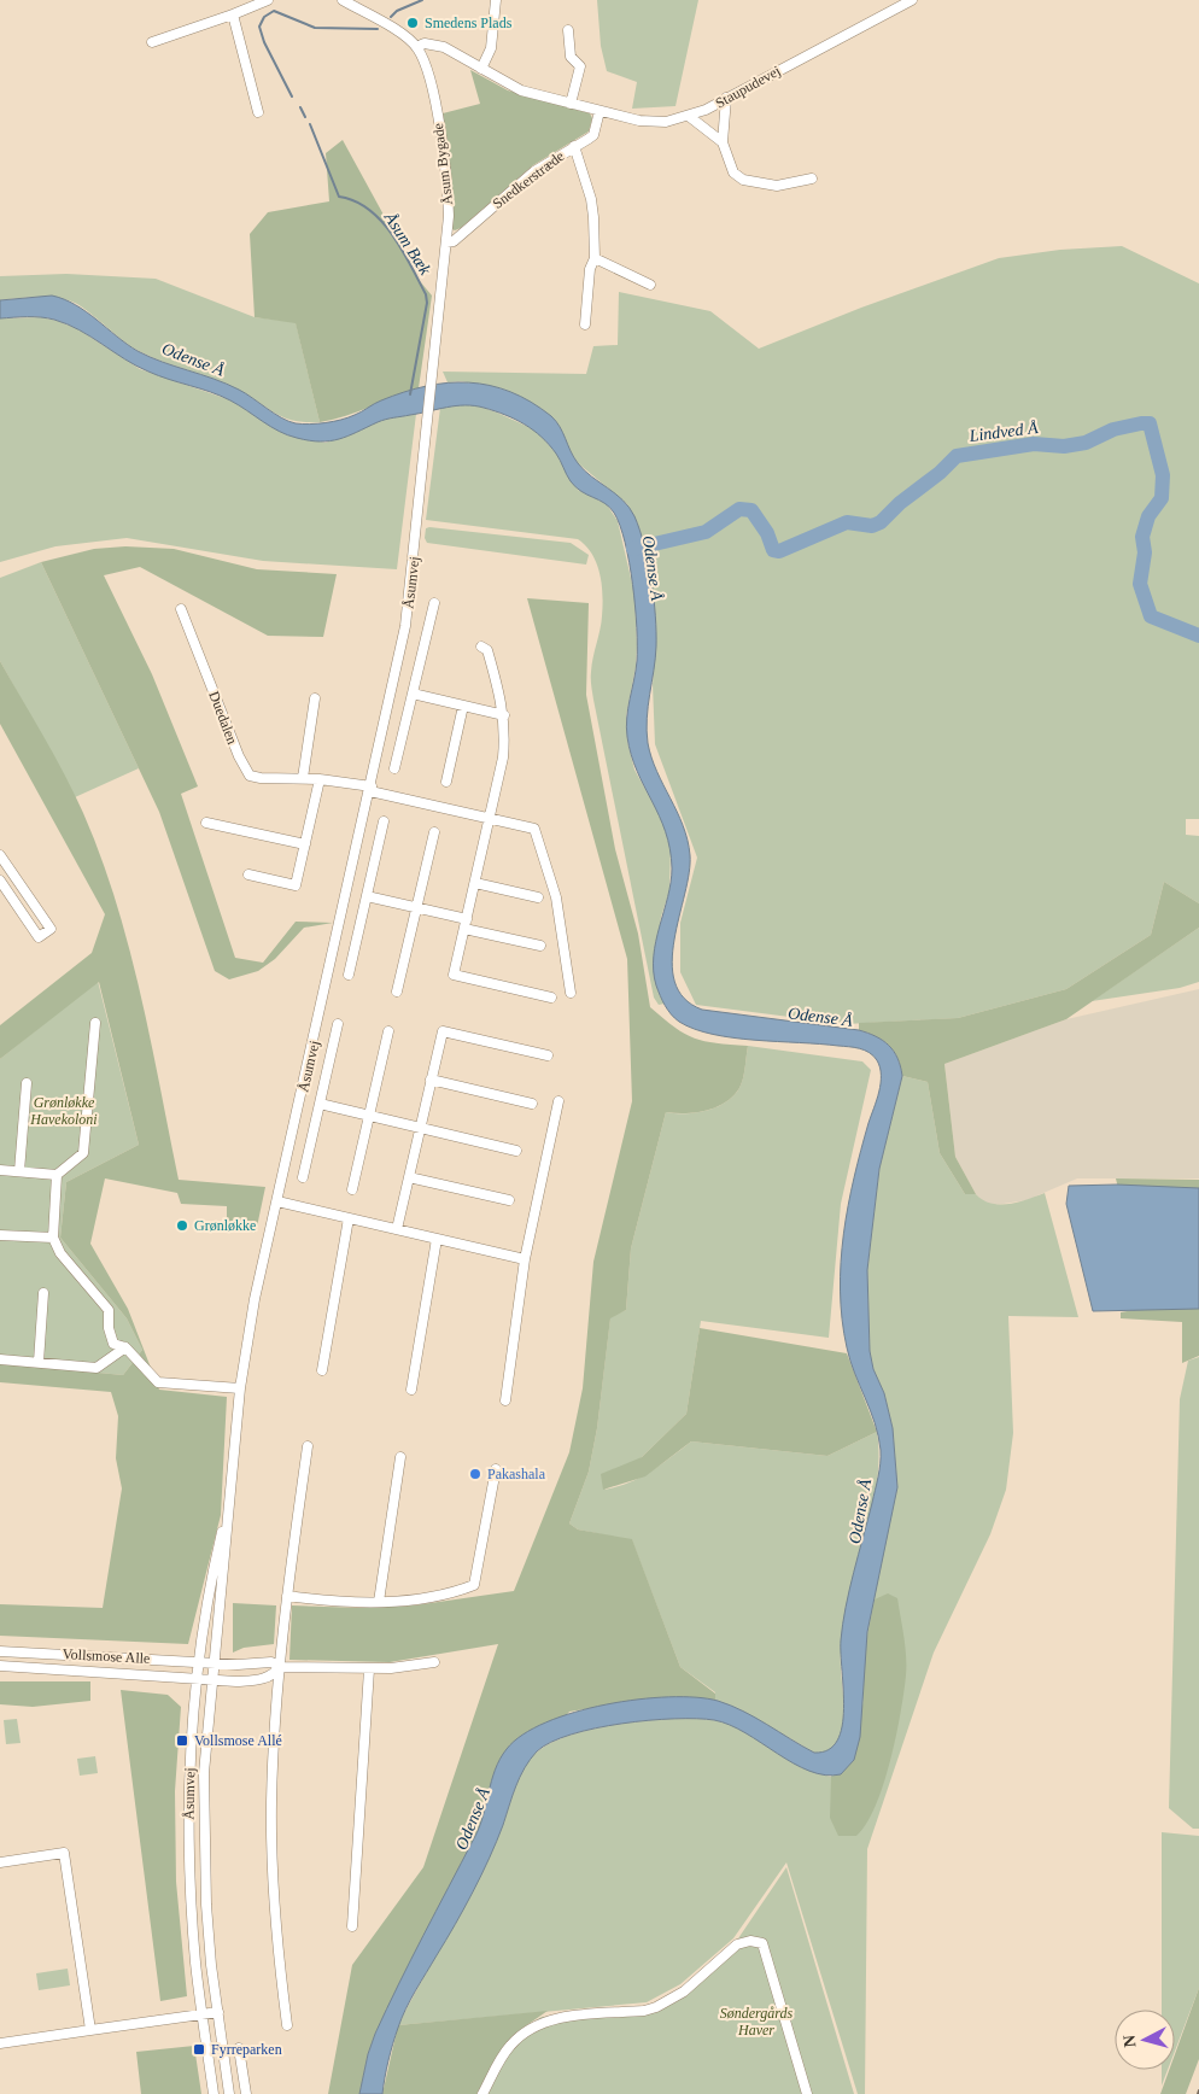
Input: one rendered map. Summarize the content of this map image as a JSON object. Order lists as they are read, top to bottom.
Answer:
{
  "streets": {
    "street": [
      "Staupudevej",
      "Åsum Bygade",
      "Snedkerstræde",
      "Åsumvej",
      "Duedalen",
      "Vollsmose Alle"
    ]
  },
  "crossings": [
    ["Staupudevej", "Åsum Bygade"],
    ["Staupudevej", "Snedkerstræde"],
    ["Åsum Bygade", "Snedkerstræde"],
    ["Åsum Bygade", "Åsumvej"],
    ["Åsumvej", "Duedalen"],
    ["Åsumvej", "Vollsmose Alle"]
  ],
  "water": ["Åsum Bæk", "Odense Å", "Lindved Å"],
  "parks": ["Grønløkke Havekoloni", "Søndergårds Haver"],
  "places": {
    "other": ["Smedens Plads", "Grønløkke", "Pakashala"],
    "transit": ["Vollsmose Allé", "Fyrreparken"]
  },
  "north": "left"
}
